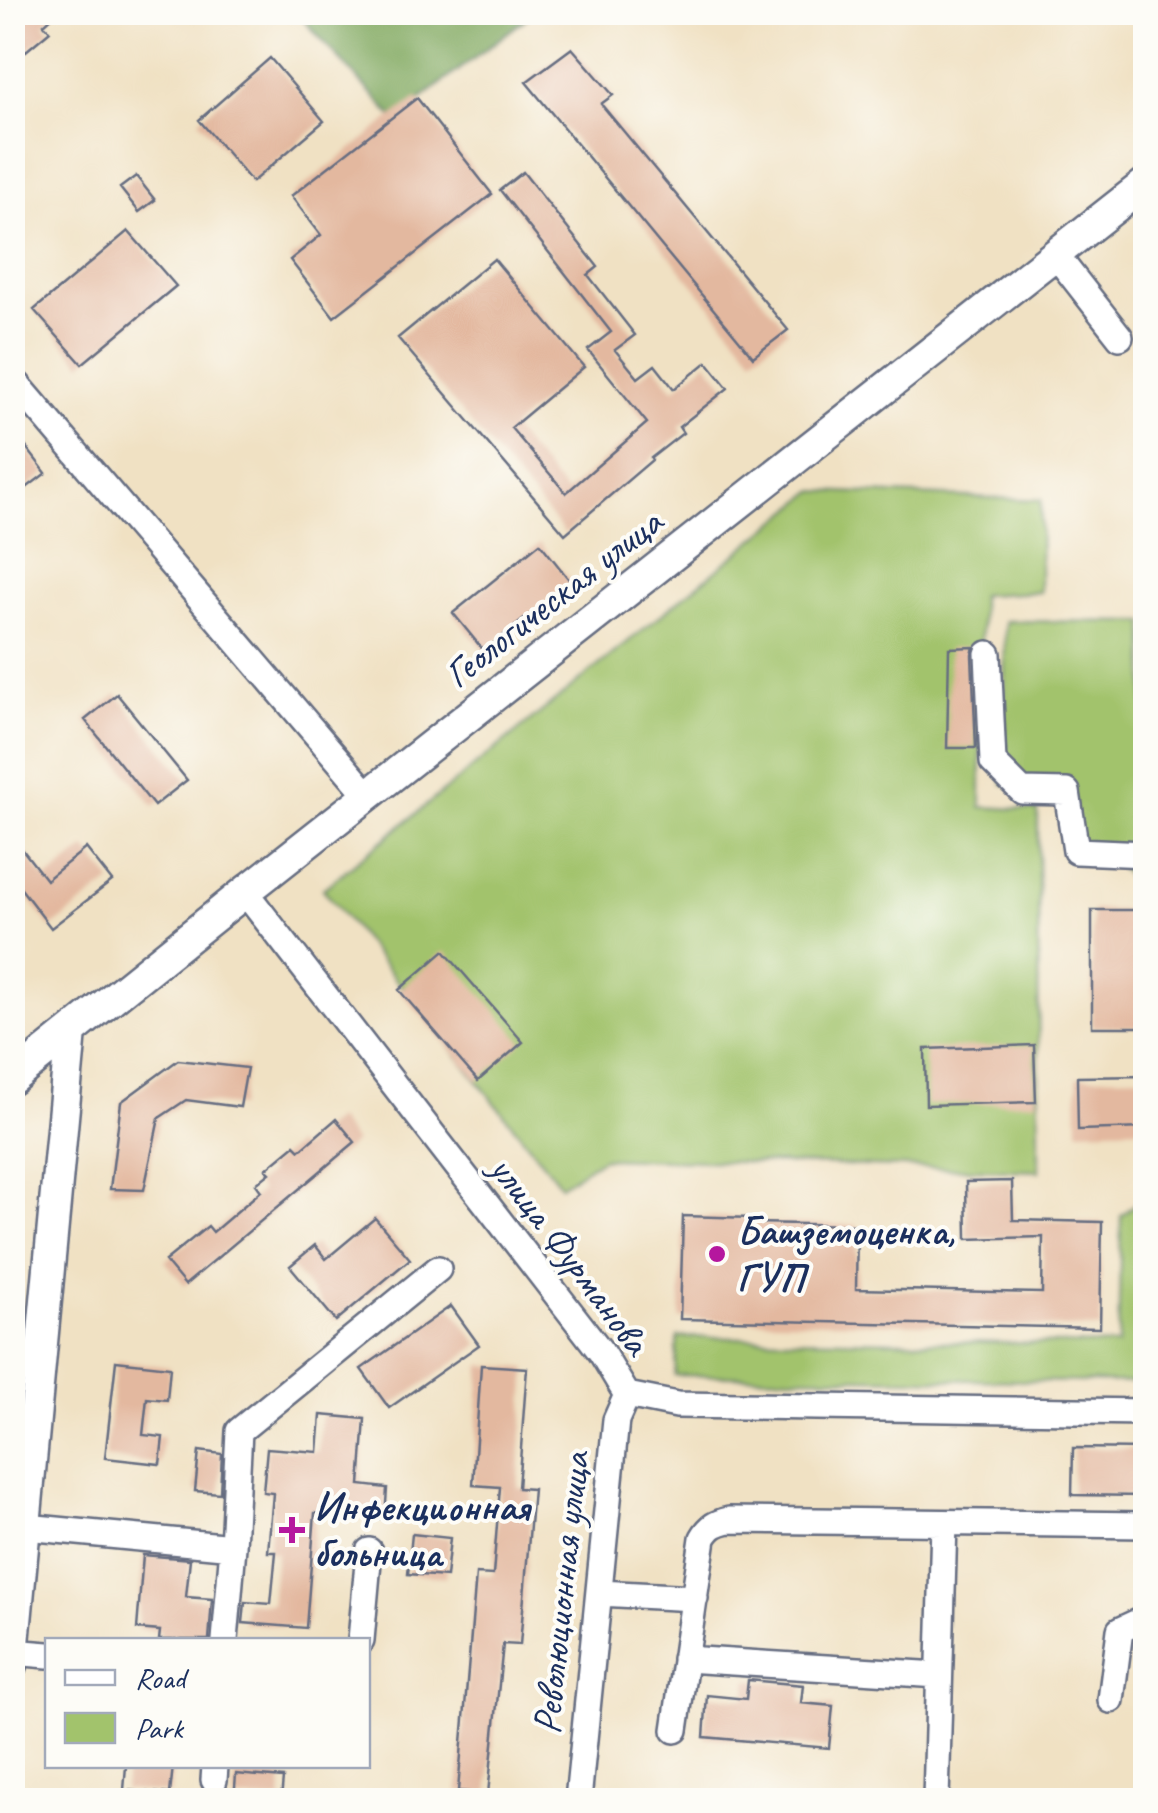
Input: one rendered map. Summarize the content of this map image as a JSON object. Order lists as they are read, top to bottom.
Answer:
{
  "streets": {
    "main road": ["Геологическая улица"],
    "street": ["улица Фурманова", "Революционная улица"]
  },
  "crossings": [
    ["Геологическая улица", "улица Фурманова"],
    ["улица Фурманова", "Революционная улица"]
  ],
  "places": {
    "other": ["Башземоценка, ГУП"],
    "health": ["Инфекционная больница"]
  },
  "legend": ["Road", "Park"]
}
